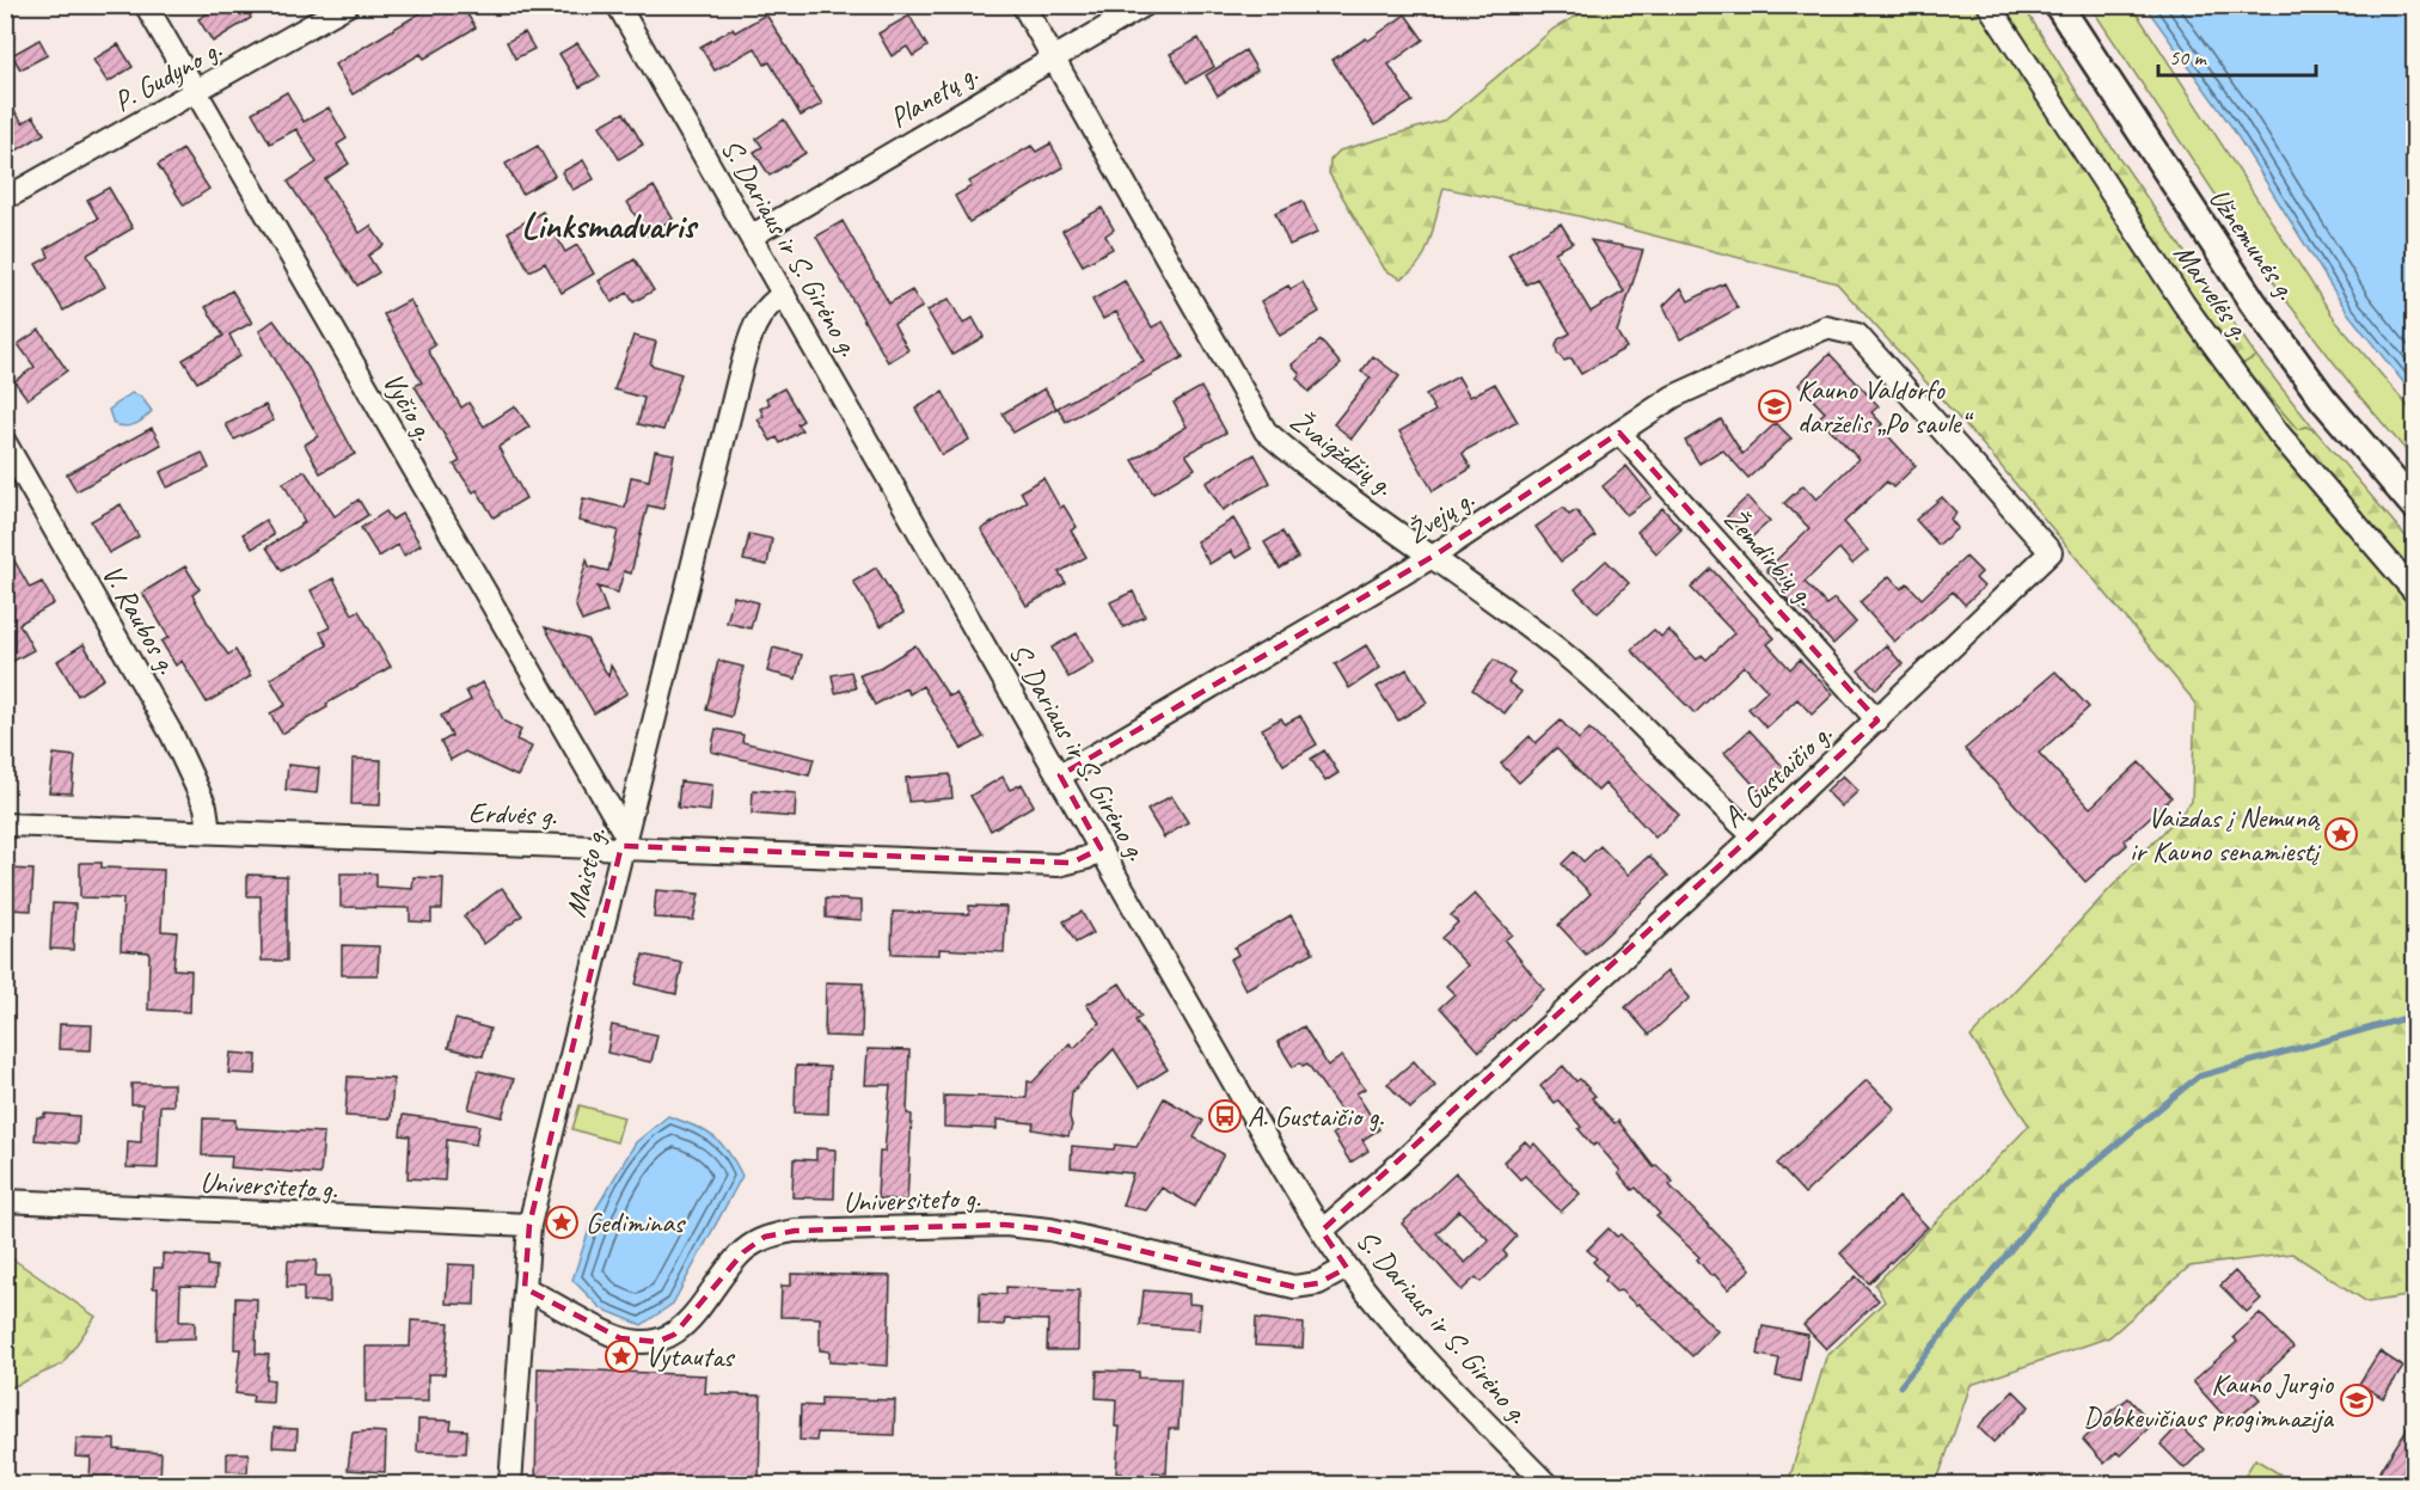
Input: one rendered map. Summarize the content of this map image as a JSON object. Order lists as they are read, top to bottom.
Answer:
{
  "streets": {
    "main road": ["Užnemunės g."],
    "street": [
      "P. Gudyno g.",
      "Planetų g.",
      "S. Dariaus ir S. Girėno g.",
      "Marvelės g.",
      "Vyčio g.",
      "Žvaigždžių g.",
      "Žvejų g.",
      "Žemdirbių g.",
      "V. Raubos g.",
      "A. Gustaičio g.",
      "Erdvės g.",
      "Maisto g.",
      "Universiteto g."
    ]
  },
  "crossings": [
    ["P. Gudyno g.", "Vyčio g."],
    ["Planetų g.", "S. Dariaus ir S. Girėno g."],
    ["Planetų g.", "Žvaigždžių g."],
    ["S. Dariaus ir S. Girėno g.", "Žvejų g."],
    ["S. Dariaus ir S. Girėno g.", "A. Gustaičio g."],
    ["S. Dariaus ir S. Girėno g.", "Erdvės g."],
    ["S. Dariaus ir S. Girėno g.", "Maisto g."],
    ["S. Dariaus ir S. Girėno g.", "Universiteto g."],
    ["Vyčio g.", "Erdvės g."],
    ["Vyčio g.", "Maisto g."],
    ["Žvaigždžių g.", "Žvejų g."],
    ["Žvaigždžių g.", "A. Gustaičio g."],
    ["Žvejų g.", "Žemdirbių g."],
    ["Žvejų g.", "A. Gustaičio g."],
    ["Žemdirbių g.", "A. Gustaičio g."],
    ["V. Raubos g.", "Erdvės g."],
    ["Erdvės g.", "Maisto g."],
    ["Maisto g.", "Universiteto g."]
  ],
  "districts": ["Linksmadvaris"],
  "places": {
    "school or university": ["Kauno Valdorfo darželis „Po saule“", "Kauno Jurgio Dobkevičiaus progimnazija"],
    "place": ["Vaizdas į Nemuną ir Kauno senamiestį", "Gediminas", "Vytautas"],
    "bus stop": ["A. Gustaičio g."]
  },
  "scale_bar": "50 m"
}
